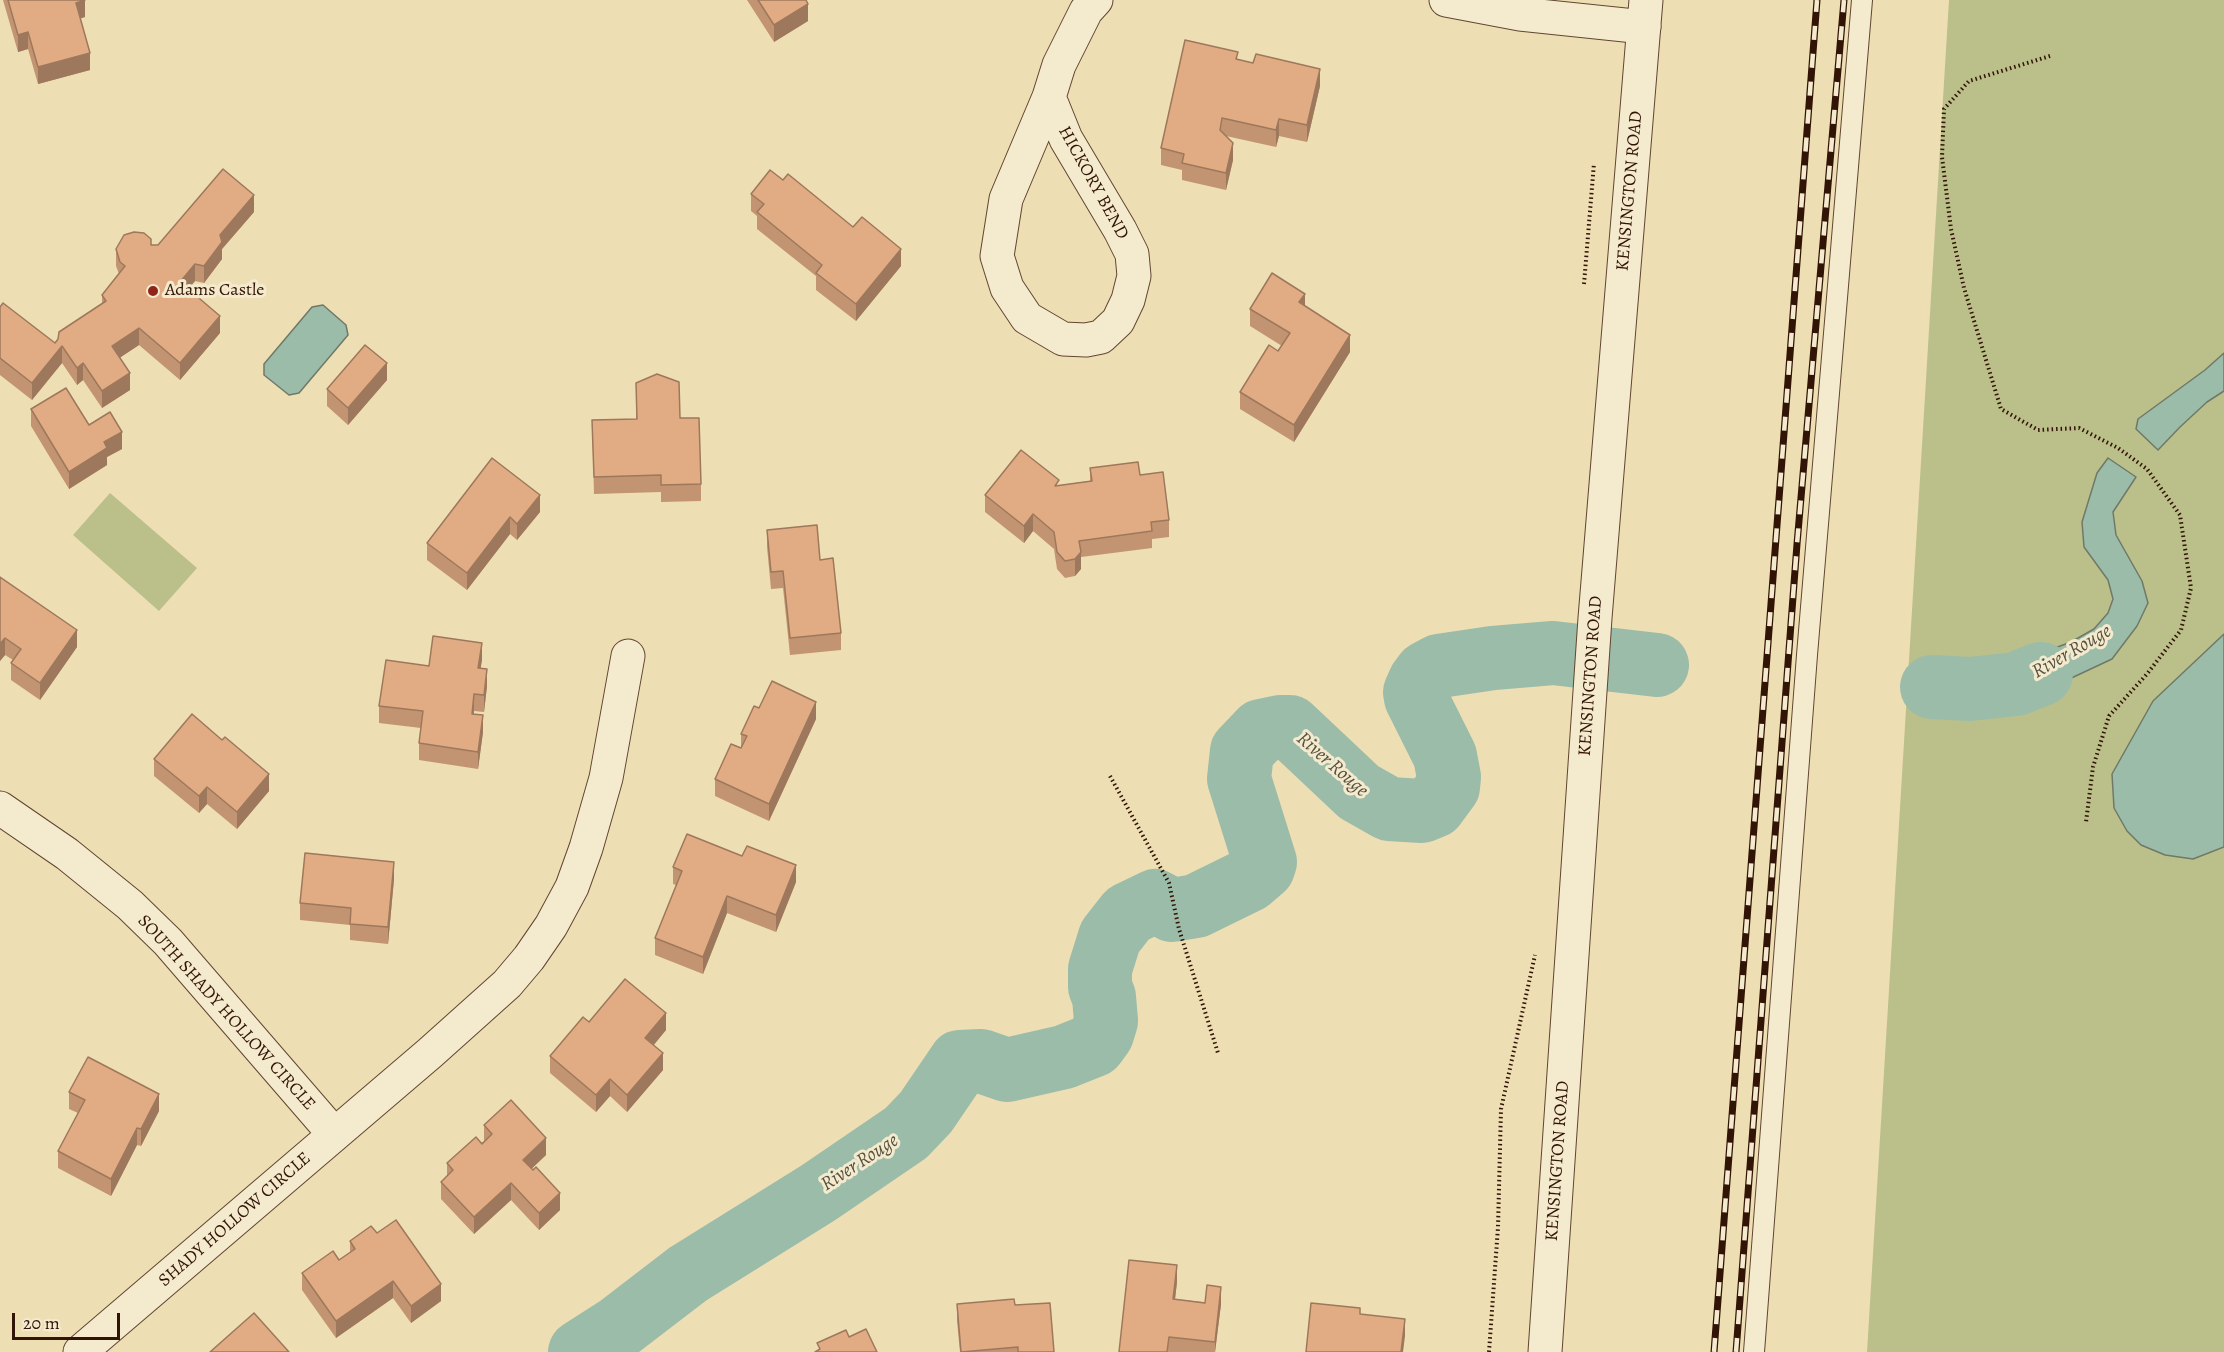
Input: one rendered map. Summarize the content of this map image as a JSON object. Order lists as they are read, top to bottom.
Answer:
{
  "streets": {
    "street": [
      "HICKORY BEND",
      "KENSINGTON ROAD",
      "SOUTH SHADY HOLLOW CIRCLE",
      "SHADY HOLLOW CIRCLE"
    ]
  },
  "crossings": [
    ["SOUTH SHADY HOLLOW CIRCLE", "SHADY HOLLOW CIRCLE"]
  ],
  "water": ["River Rouge"],
  "places": ["Adams Castle"],
  "scale_bar": "20 m"
}
